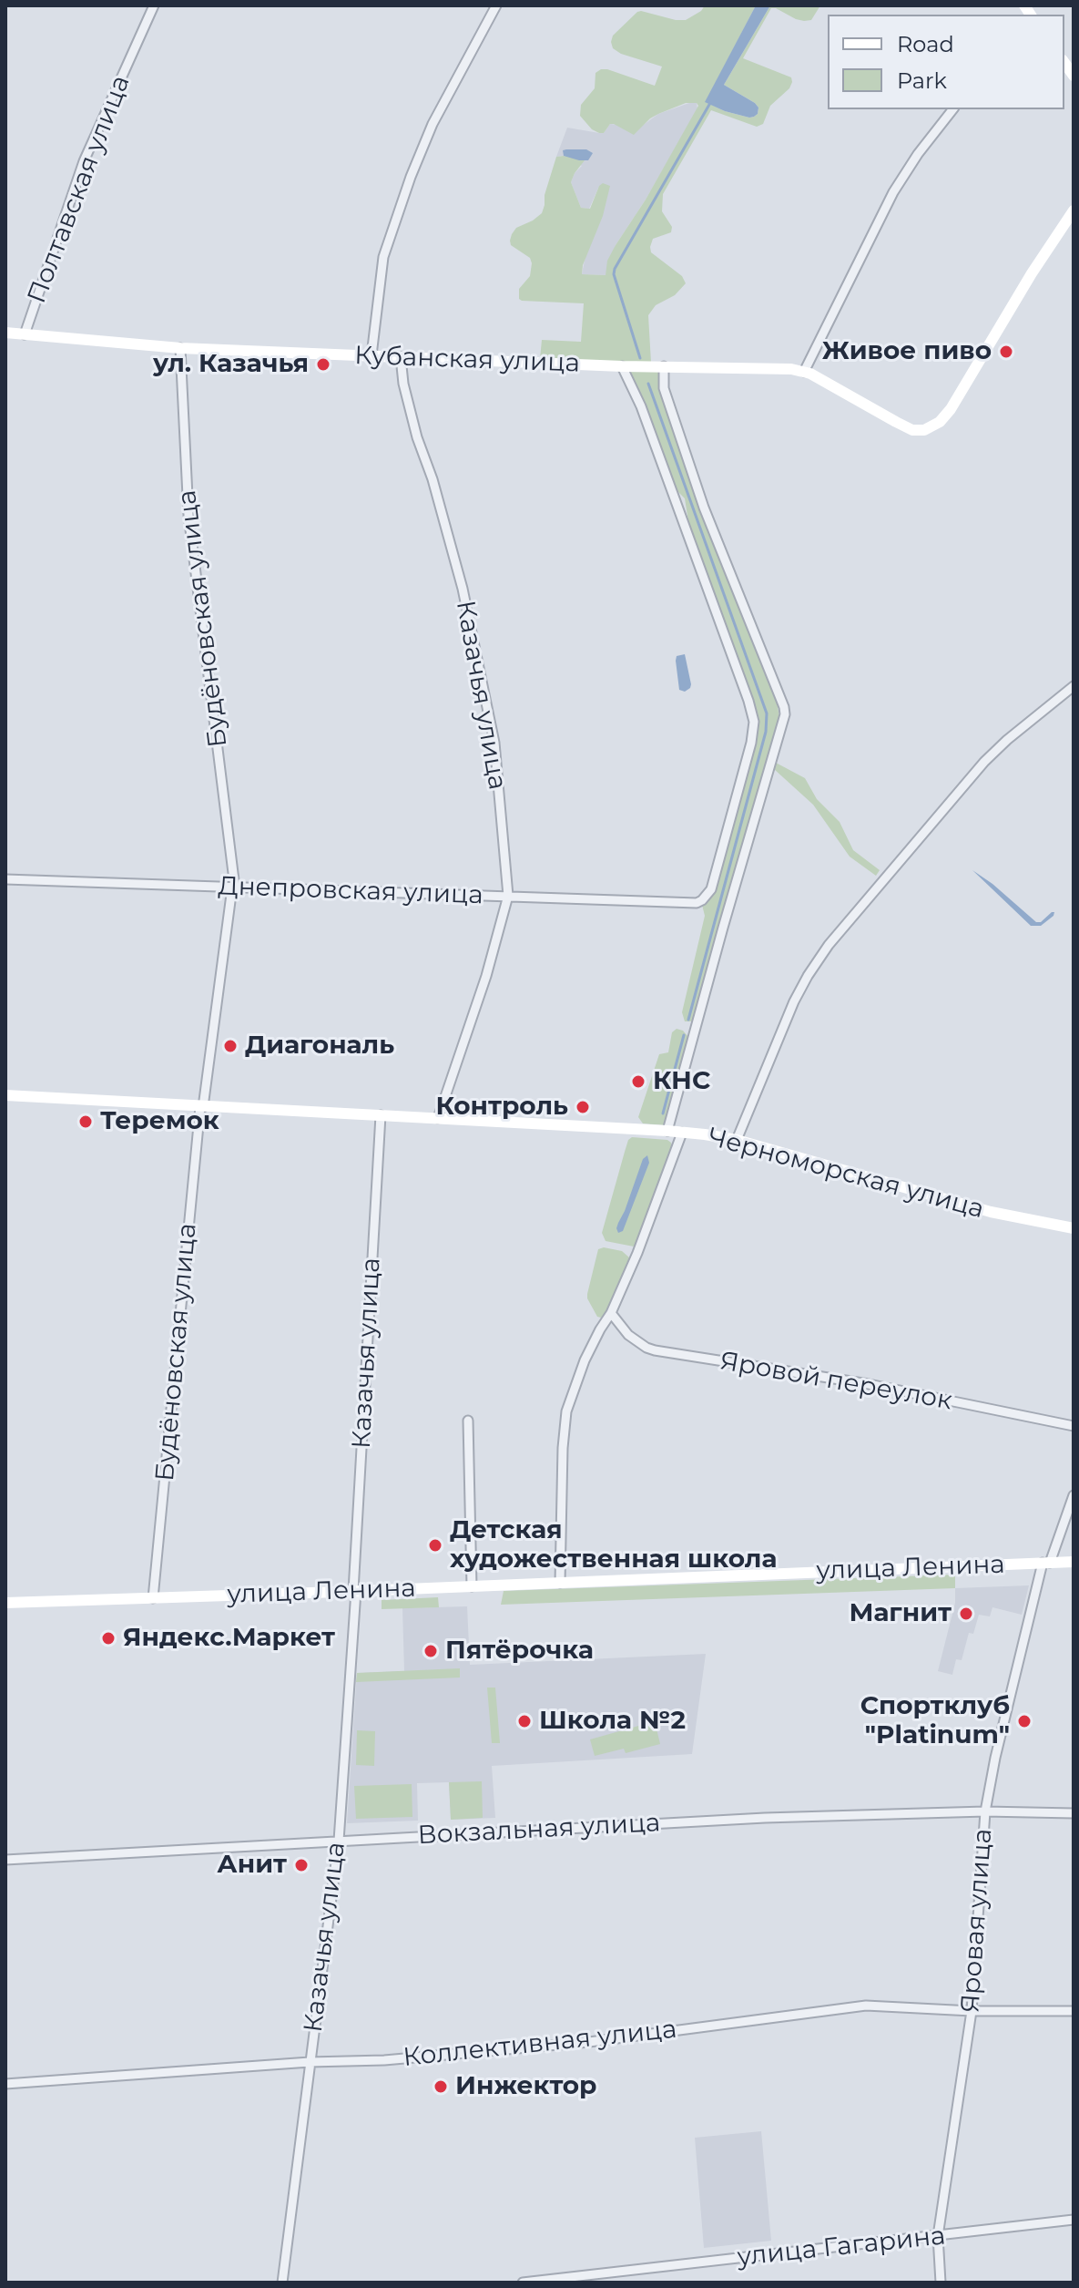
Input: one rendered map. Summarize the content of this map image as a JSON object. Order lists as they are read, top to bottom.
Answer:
{
  "streets": {
    "street": [
      "Полтавская улица",
      "Кубанская улица",
      "Будёновская улица",
      "Казачья улица",
      "Днепровская улица",
      "Черноморская улица",
      "Яровой переулок",
      "улица Ленина",
      "Вокзальная улица",
      "Яровая улица",
      "Коллективная улица",
      "улица Гагарина"
    ]
  },
  "crossings": [
    ["Полтавская улица", "Кубанская улица"],
    ["Кубанская улица", "Будёновская улица"],
    ["Кубанская улица", "Казачья улица"],
    ["Кубанская улица", "Днепровская улица"],
    ["Будёновская улица", "Днепровская улица"],
    ["Будёновская улица", "Черноморская улица"],
    ["Будёновская улица", "улица Ленина"],
    ["Казачья улица", "Днепровская улица"],
    ["Казачья улица", "Черноморская улица"],
    ["Казачья улица", "улица Ленина"],
    ["Казачья улица", "Вокзальная улица"],
    ["Казачья улица", "Коллективная улица"],
    ["улица Ленина", "Яровая улица"],
    ["Вокзальная улица", "Яровая улица"],
    ["Яровая улица", "Коллективная улица"],
    ["Яровая улица", "улица Гагарина"]
  ],
  "places": [
    "Живое пиво",
    "ул. Казачья",
    "Диагональ",
    "КНС",
    "Контроль",
    "Теремок",
    "Детская художественная школа",
    "Магнит",
    "Яндекс.Маркет",
    "Пятёрочка",
    "Школа №2",
    "Спортклуб \"Platinum\"",
    "Анит",
    "Инжектор"
  ],
  "legend": ["Road", "Park"]
}
